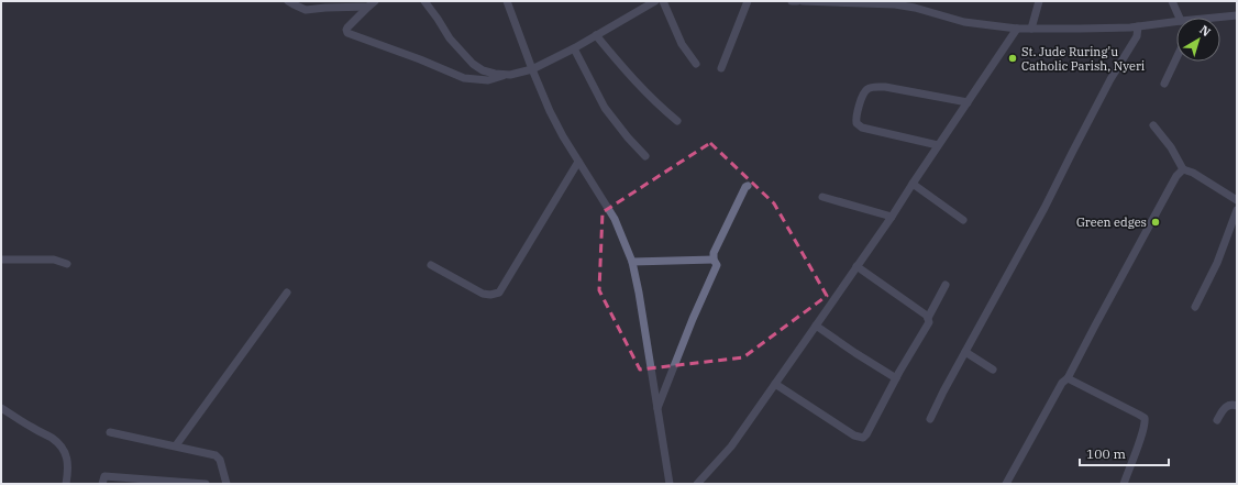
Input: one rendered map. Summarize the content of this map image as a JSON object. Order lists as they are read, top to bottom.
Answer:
{
  "places": ["St. Jude Ruring'u Catholic Parish, Nyeri", "Green edges"],
  "scale_bar": "100 m",
  "north": "top right"
}
